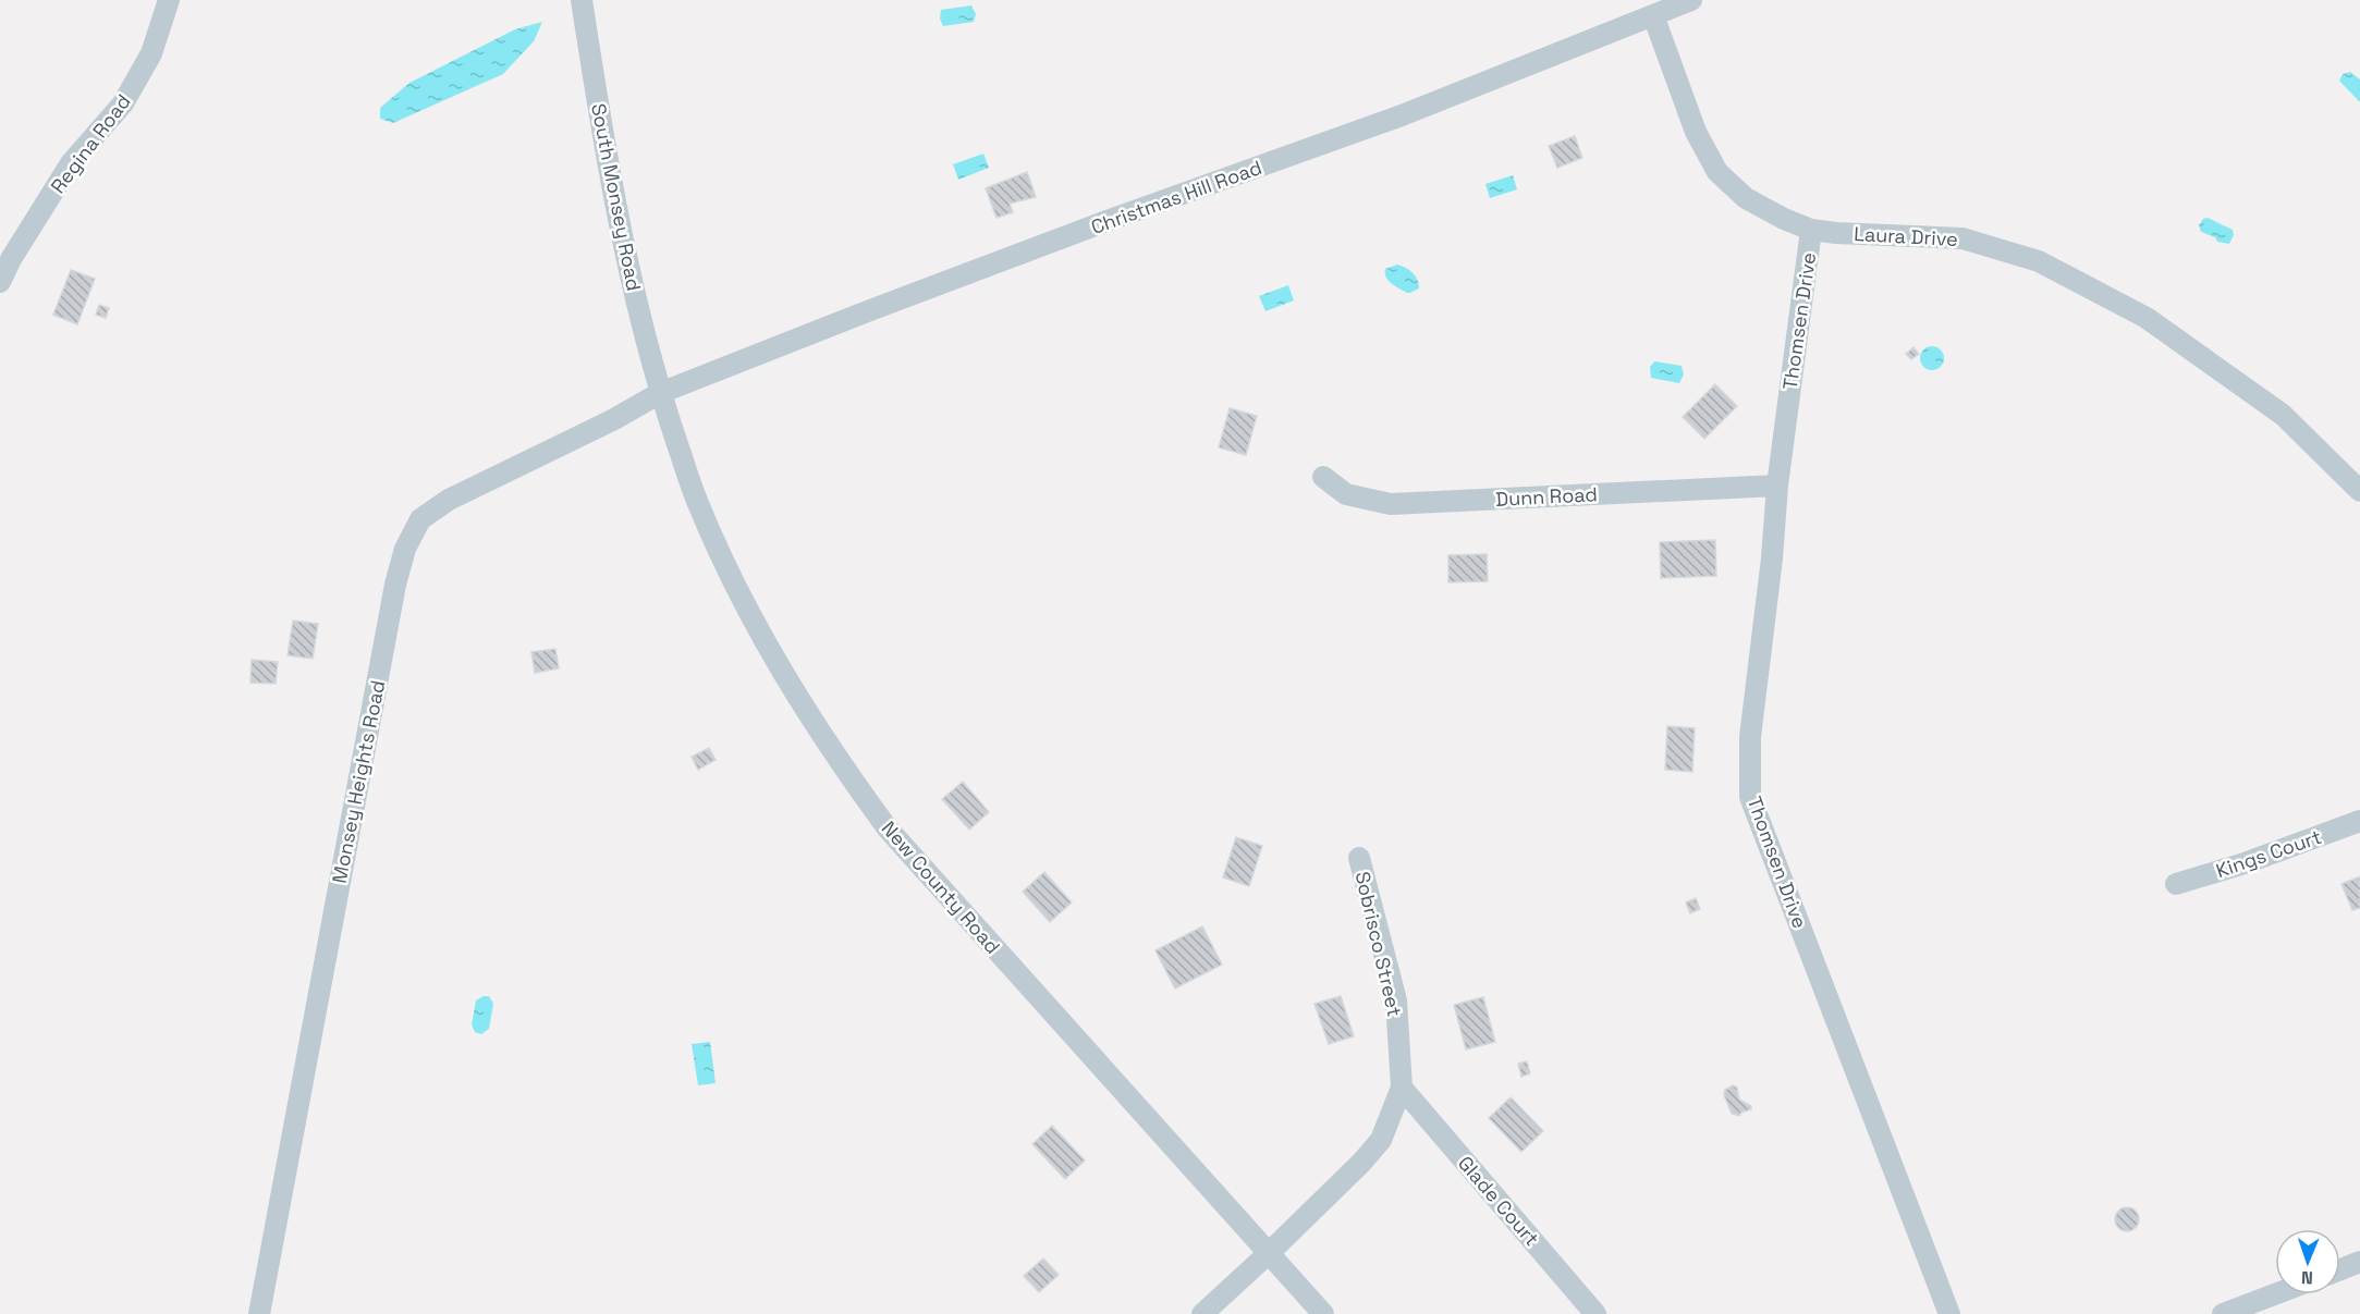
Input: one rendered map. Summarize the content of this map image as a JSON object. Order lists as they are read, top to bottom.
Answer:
{
  "streets": {
    "street": [
      "Regina Road",
      "South Monsey Road",
      "Christmas Hill Road",
      "Laura Drive",
      "Thomsen Drive",
      "Dunn Road",
      "Monsey Heights Road",
      "Kings Court",
      "New County Road",
      "Sobrisco Street",
      "Glade Court"
    ]
  },
  "crossings": [
    ["South Monsey Road", "Christmas Hill Road"],
    ["South Monsey Road", "Monsey Heights Road"],
    ["South Monsey Road", "New County Road"],
    ["Christmas Hill Road", "Laura Drive"],
    ["Christmas Hill Road", "Monsey Heights Road"],
    ["Christmas Hill Road", "New County Road"],
    ["Laura Drive", "Thomsen Drive"],
    ["Thomsen Drive", "Dunn Road"],
    ["Monsey Heights Road", "New County Road"],
    ["New County Road", "Sobrisco Street"],
    ["Sobrisco Street", "Glade Court"]
  ],
  "north": "bottom"
}
